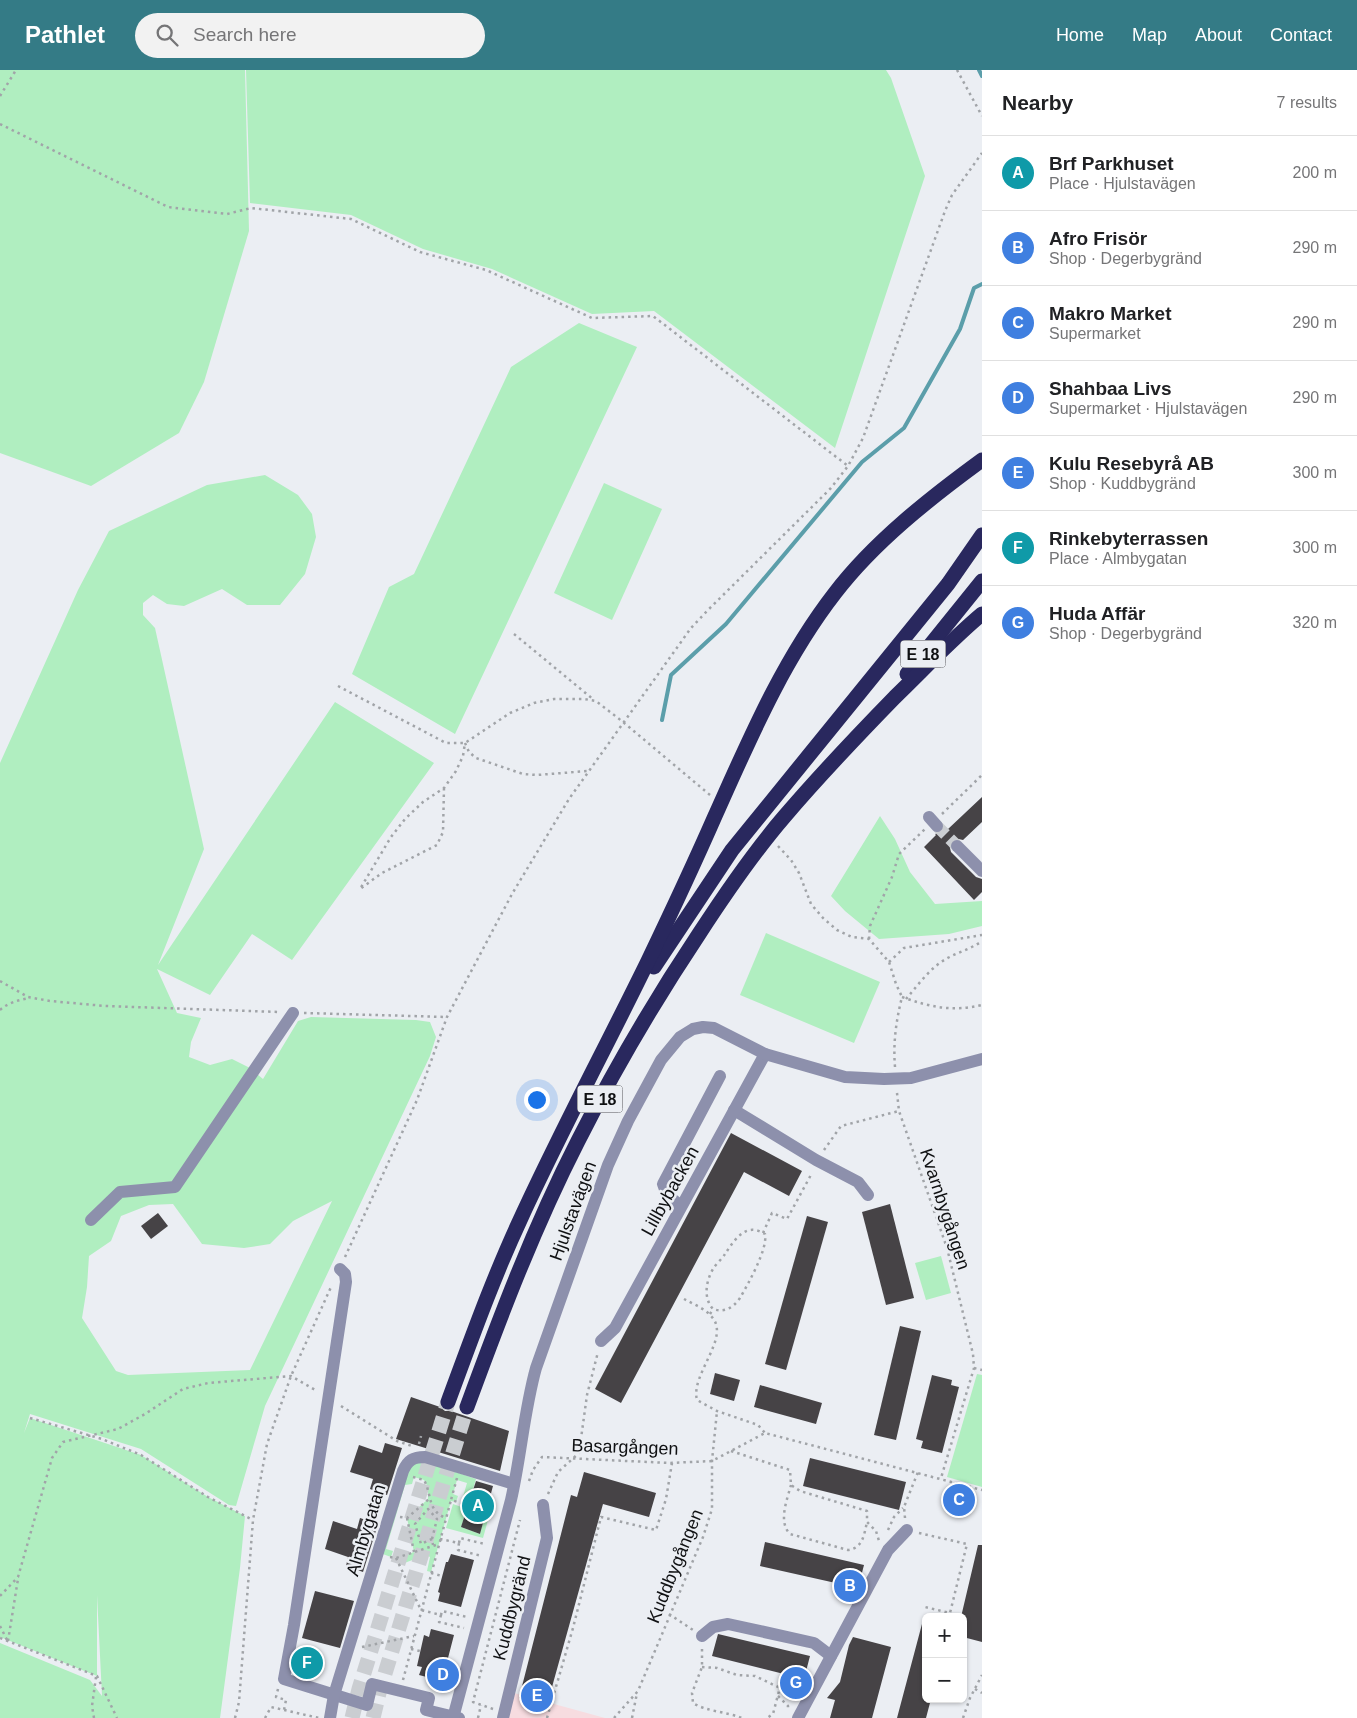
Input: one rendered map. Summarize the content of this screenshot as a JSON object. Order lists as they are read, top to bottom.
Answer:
{
  "streets": {
    "highway": ["E 18"],
    "street": [
      "Lillbybacken",
      "Hjulstavägen",
      "Almbygatan",
      "Kuddbygränd"
    ],
    "path": ["Kvarnbygången", "Basargången", "Kuddbygången"]
  },
  "crossings": [
    ["Lillbybacken", "Hjulstavägen"],
    ["Hjulstavägen", "Almbygatan"],
    ["Basargången", "Kuddbygången"]
  ],
  "page": {
    "header": "Pathlet",
    "search": "Search here",
    "nav": [
      "Home",
      "Map",
      "About",
      "Contact"
    ],
    "heading": ["Nearby", "7 results"],
    "list": [
      {
        "mark": "A",
        "name": "Brf Parkhuset",
        "note": "Place · Hjulstavägen",
        "value": "200 m"
      },
      {
        "mark": "B",
        "name": "Afro Frisör",
        "note": "Shop · Degerbygränd",
        "value": "290 m"
      },
      {
        "mark": "C",
        "name": "Makro Market",
        "note": "Supermarket",
        "value": "290 m"
      },
      {
        "mark": "D",
        "name": "Shahbaa Livs",
        "note": "Supermarket · Hjulstavägen",
        "value": "290 m"
      },
      {
        "mark": "E",
        "name": "Kulu Resebyrå AB",
        "note": "Shop · Kuddbygränd",
        "value": "300 m"
      },
      {
        "mark": "F",
        "name": "Rinkebyterrassen",
        "note": "Place · Almbygatan",
        "value": "300 m"
      },
      {
        "mark": "G",
        "name": "Huda Affär",
        "note": "Shop · Degerbygränd",
        "value": "320 m"
      }
    ],
    "pins": [
      "C",
      "A",
      "B",
      "F",
      "D",
      "G",
      "E"
    ],
    "map_buttons": ["+", "−"]
  }
}
